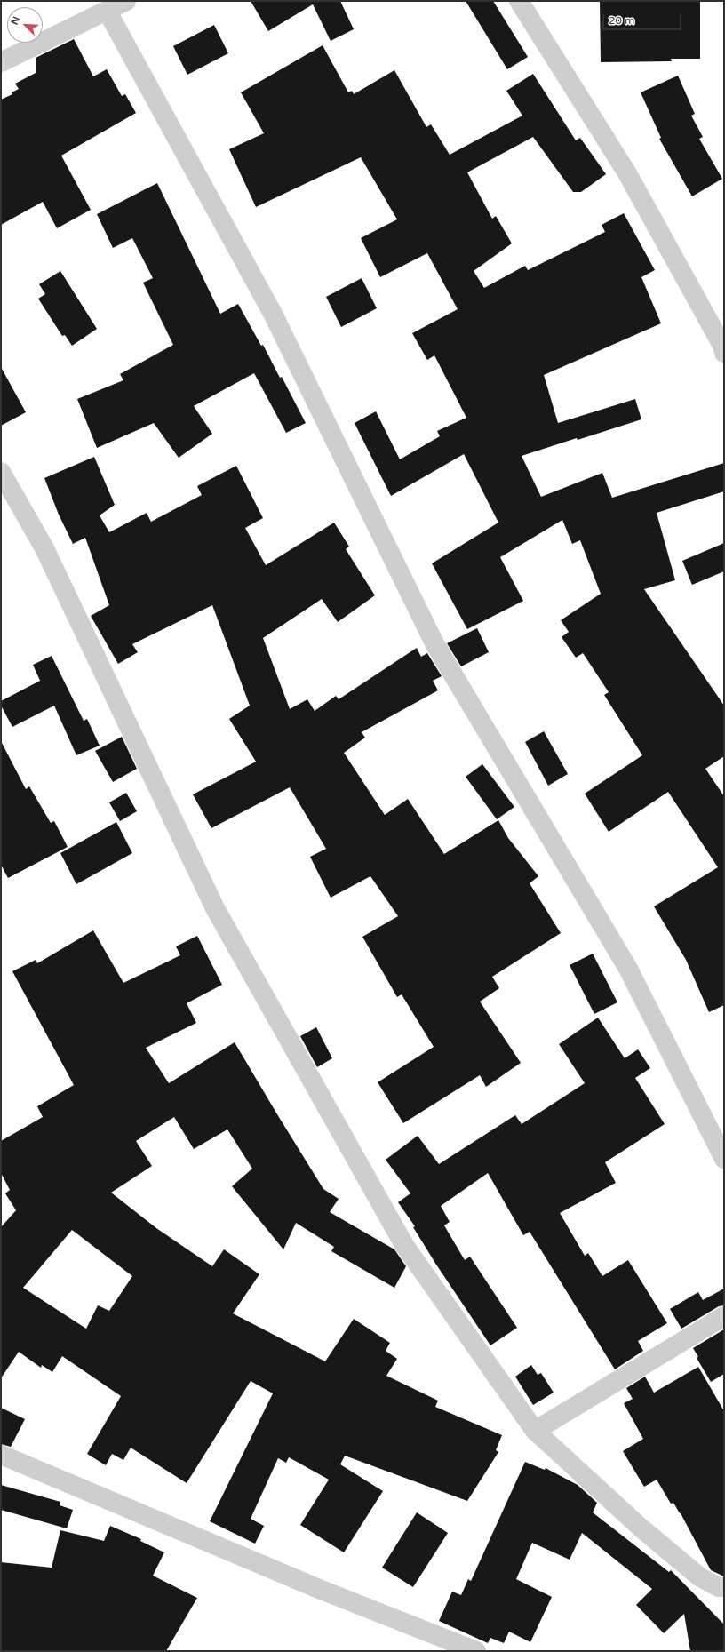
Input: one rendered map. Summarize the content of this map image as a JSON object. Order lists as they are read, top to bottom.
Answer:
{
  "scale_bar": "20 m",
  "north": "top left"
}
